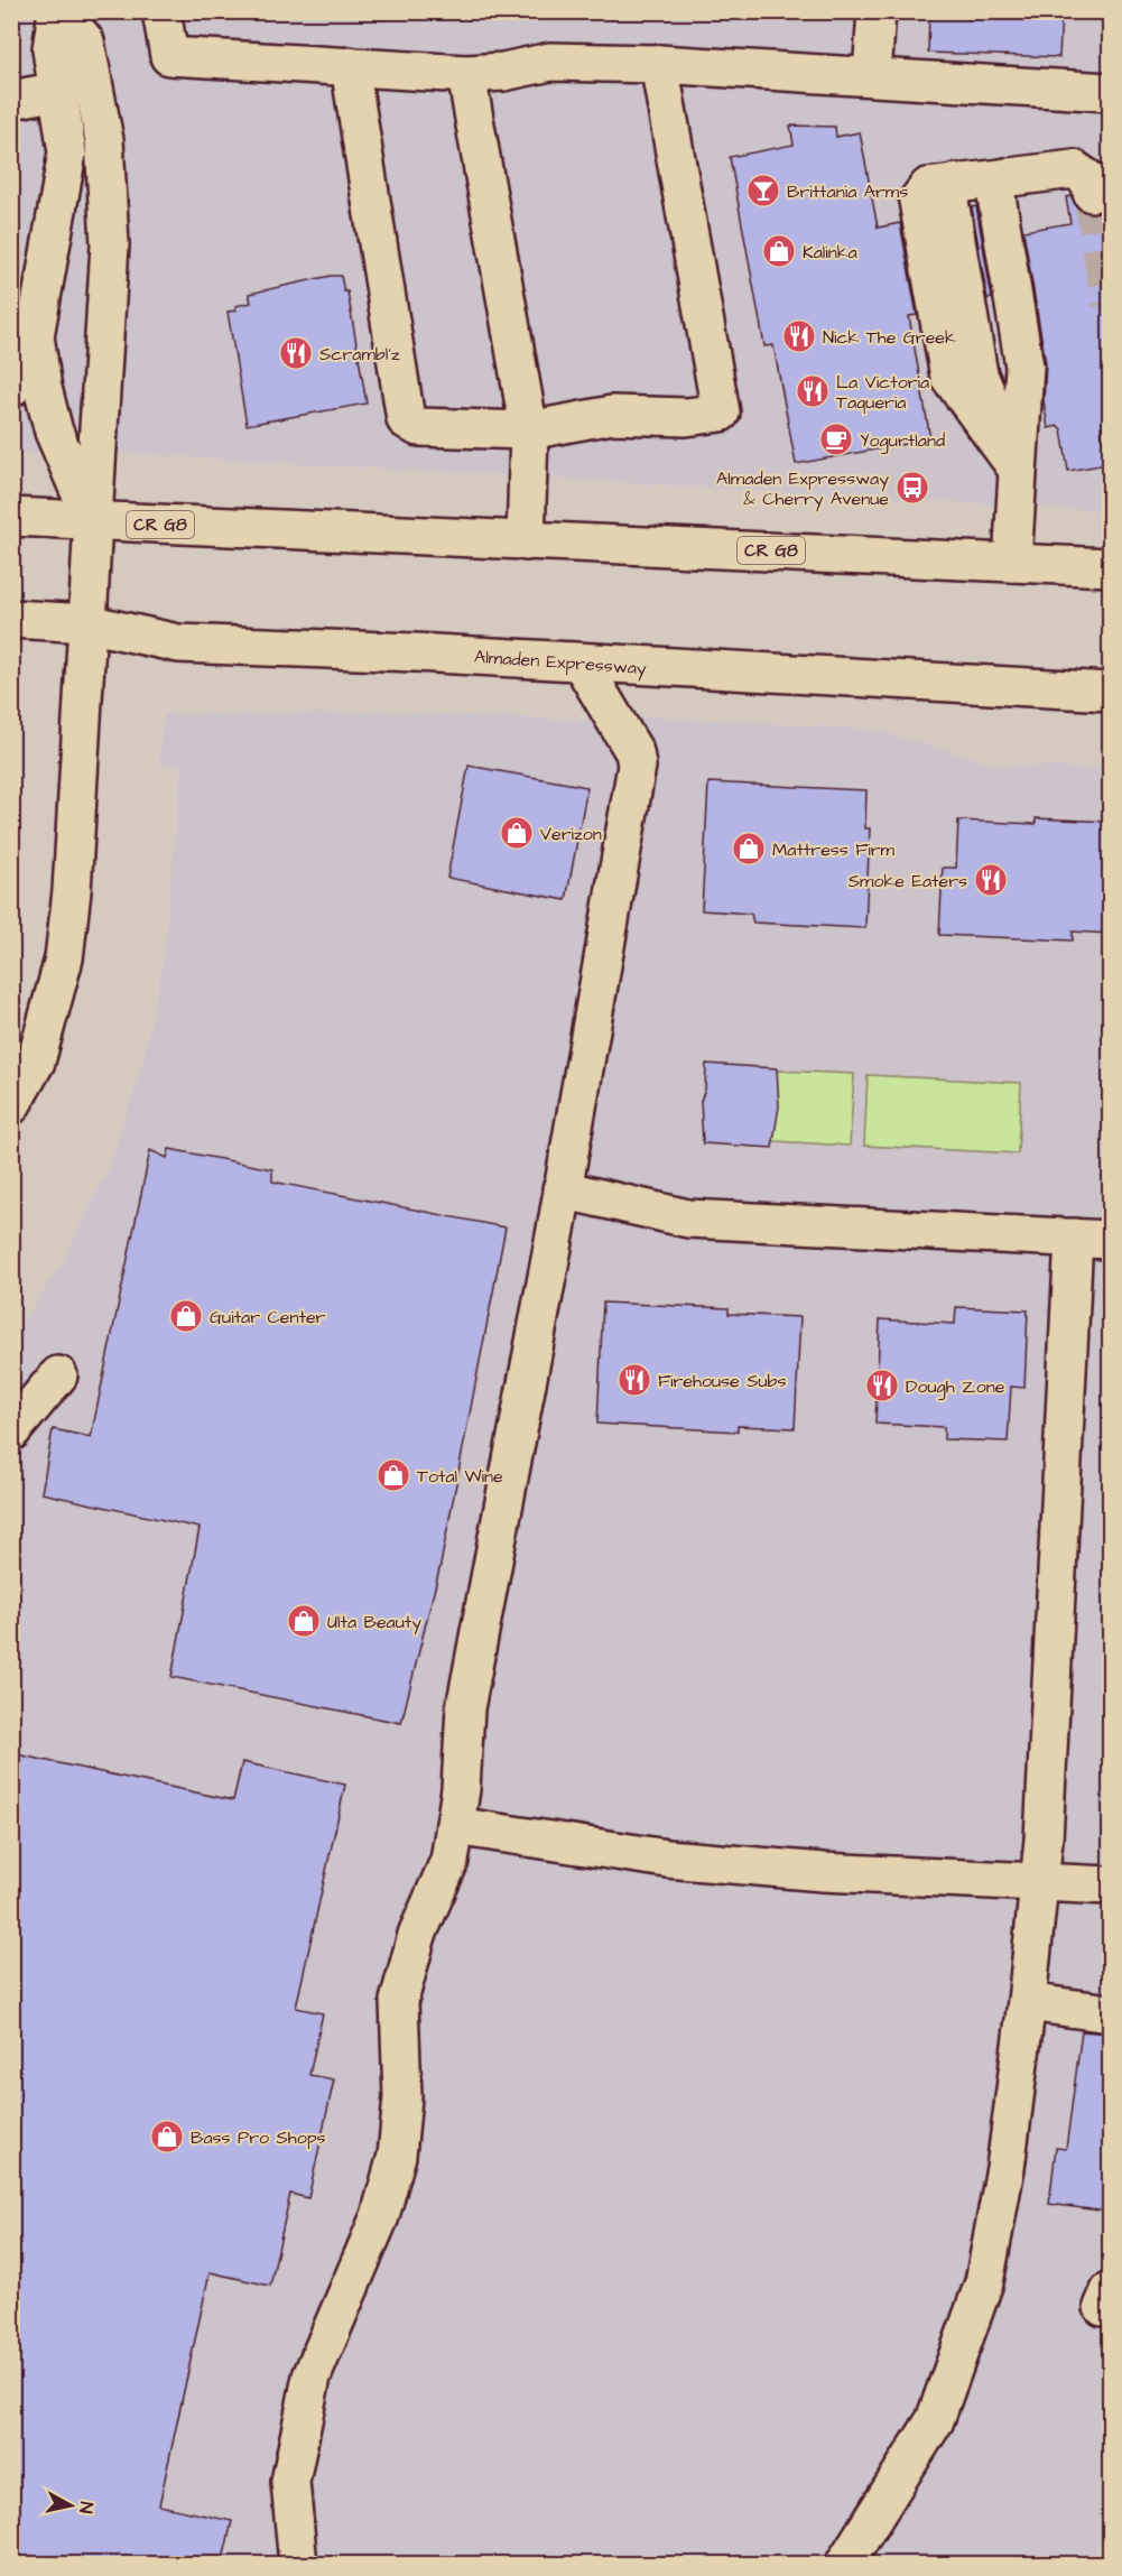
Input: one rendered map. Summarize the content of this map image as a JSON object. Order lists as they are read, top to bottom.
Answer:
{
  "streets": {
    "main road": ["CR G8", "Almaden Expressway"]
  },
  "places": {
    "bar": ["Brittania Arms"],
    "shop": [
      "Kalinka",
      "Verizon",
      "Mattress Firm",
      "Guitar Center",
      "Total Wine",
      "Ulta Beauty",
      "Bass Pro Shops"
    ],
    "restaurant": [
      "Nick The Greek",
      "Scrambl'z",
      "La Victoria Taqueria",
      "Smoke Eaters",
      "Firehouse Subs",
      "Dough Zone"
    ],
    "cafe": ["Yogurtland"],
    "bus stop": ["Almaden Expressway & Cherry Avenue"]
  },
  "north": "right"
}
